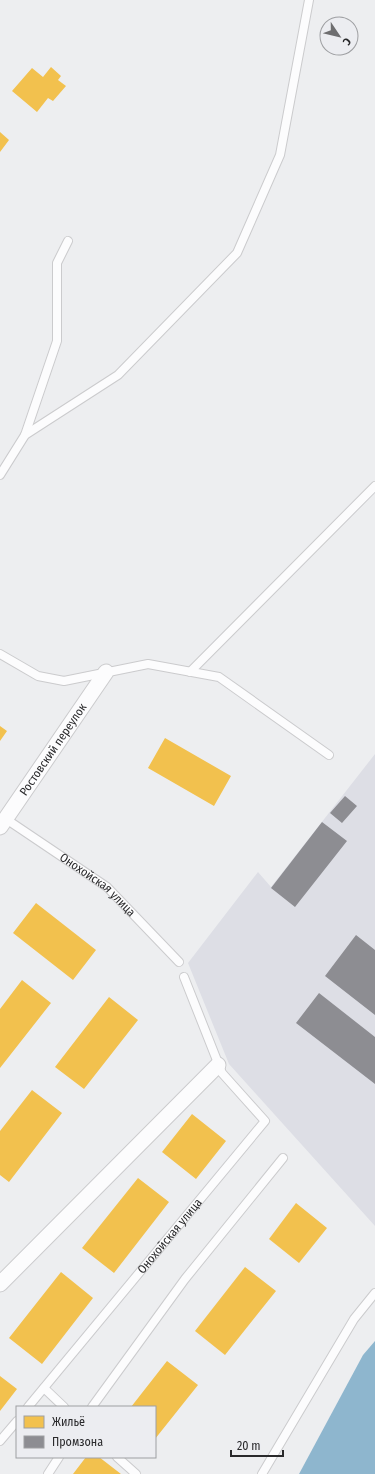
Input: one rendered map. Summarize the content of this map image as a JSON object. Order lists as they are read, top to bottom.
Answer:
{
  "streets": {
    "street": ["Ростовский переулок"],
    "lane": ["Онохойская улица"]
  },
  "crossings": [
    ["Ростовский переулок", "Онохойская улица"]
  ],
  "legend": ["Жильё", "Промзона"],
  "scale_bar": "20 m",
  "north": "bottom right"
}
